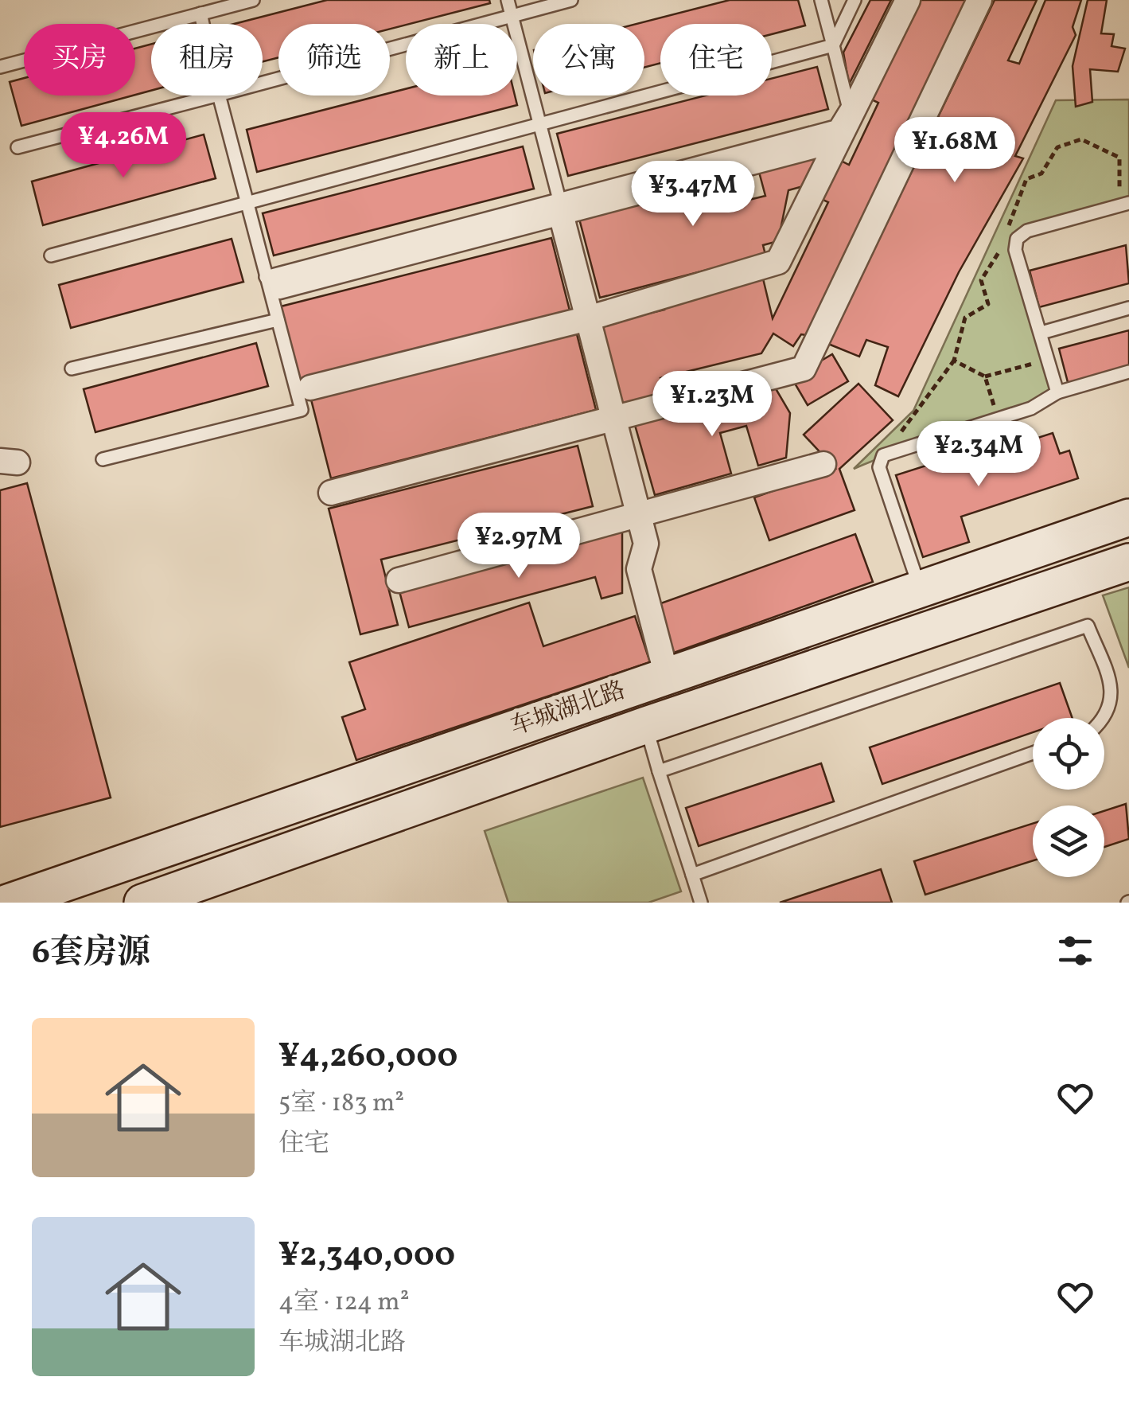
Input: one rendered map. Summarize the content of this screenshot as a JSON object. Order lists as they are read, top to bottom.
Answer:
{
  "streets": {
    "main road": ["车城湖北路"]
  },
  "page": {
    "chip": [
      "买房",
      "租房",
      "筛选",
      "新上",
      "公寓",
      "住宅"
    ],
    "price": [
      "¥4.26M",
      "¥1.68M",
      "¥3.47M",
      "¥1.23M",
      "¥2.34M",
      "¥2.97M"
    ],
    "heading": "6套房源",
    "list": [
      {
        "name": "¥4,260,000",
        "note": "5室 · 183 m² · 住宅"
      },
      {
        "name": "¥2,340,000",
        "note": "4室 · 124 m² · 车城湖北路"
      }
    ]
  }
}
